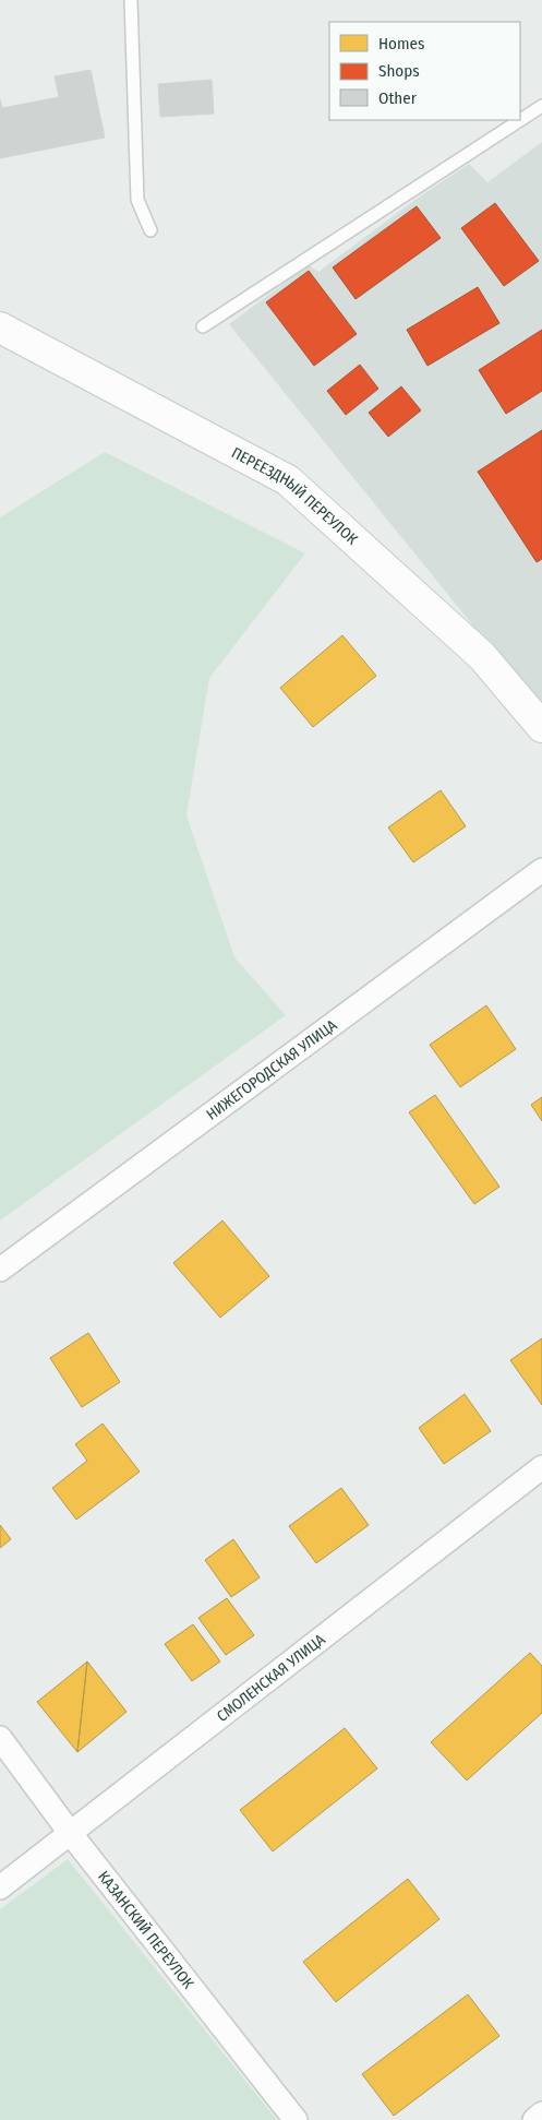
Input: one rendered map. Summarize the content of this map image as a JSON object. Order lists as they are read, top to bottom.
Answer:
{
  "streets": {
    "street": [
      "ПЕРЕЕЗДНЫЙ ПЕРЕУЛОК",
      "НИЖЕГОРОДСКАЯ УЛИЦА",
      "СМОЛЕНСКАЯ УЛИЦА",
      "КАЗАНСКИЙ ПЕРЕУЛОК"
    ]
  },
  "crossings": [
    ["СМОЛЕНСКАЯ УЛИЦА", "КАЗАНСКИЙ ПЕРЕУЛОК"]
  ],
  "legend": ["Homes", "Shops", "Other"]
}
